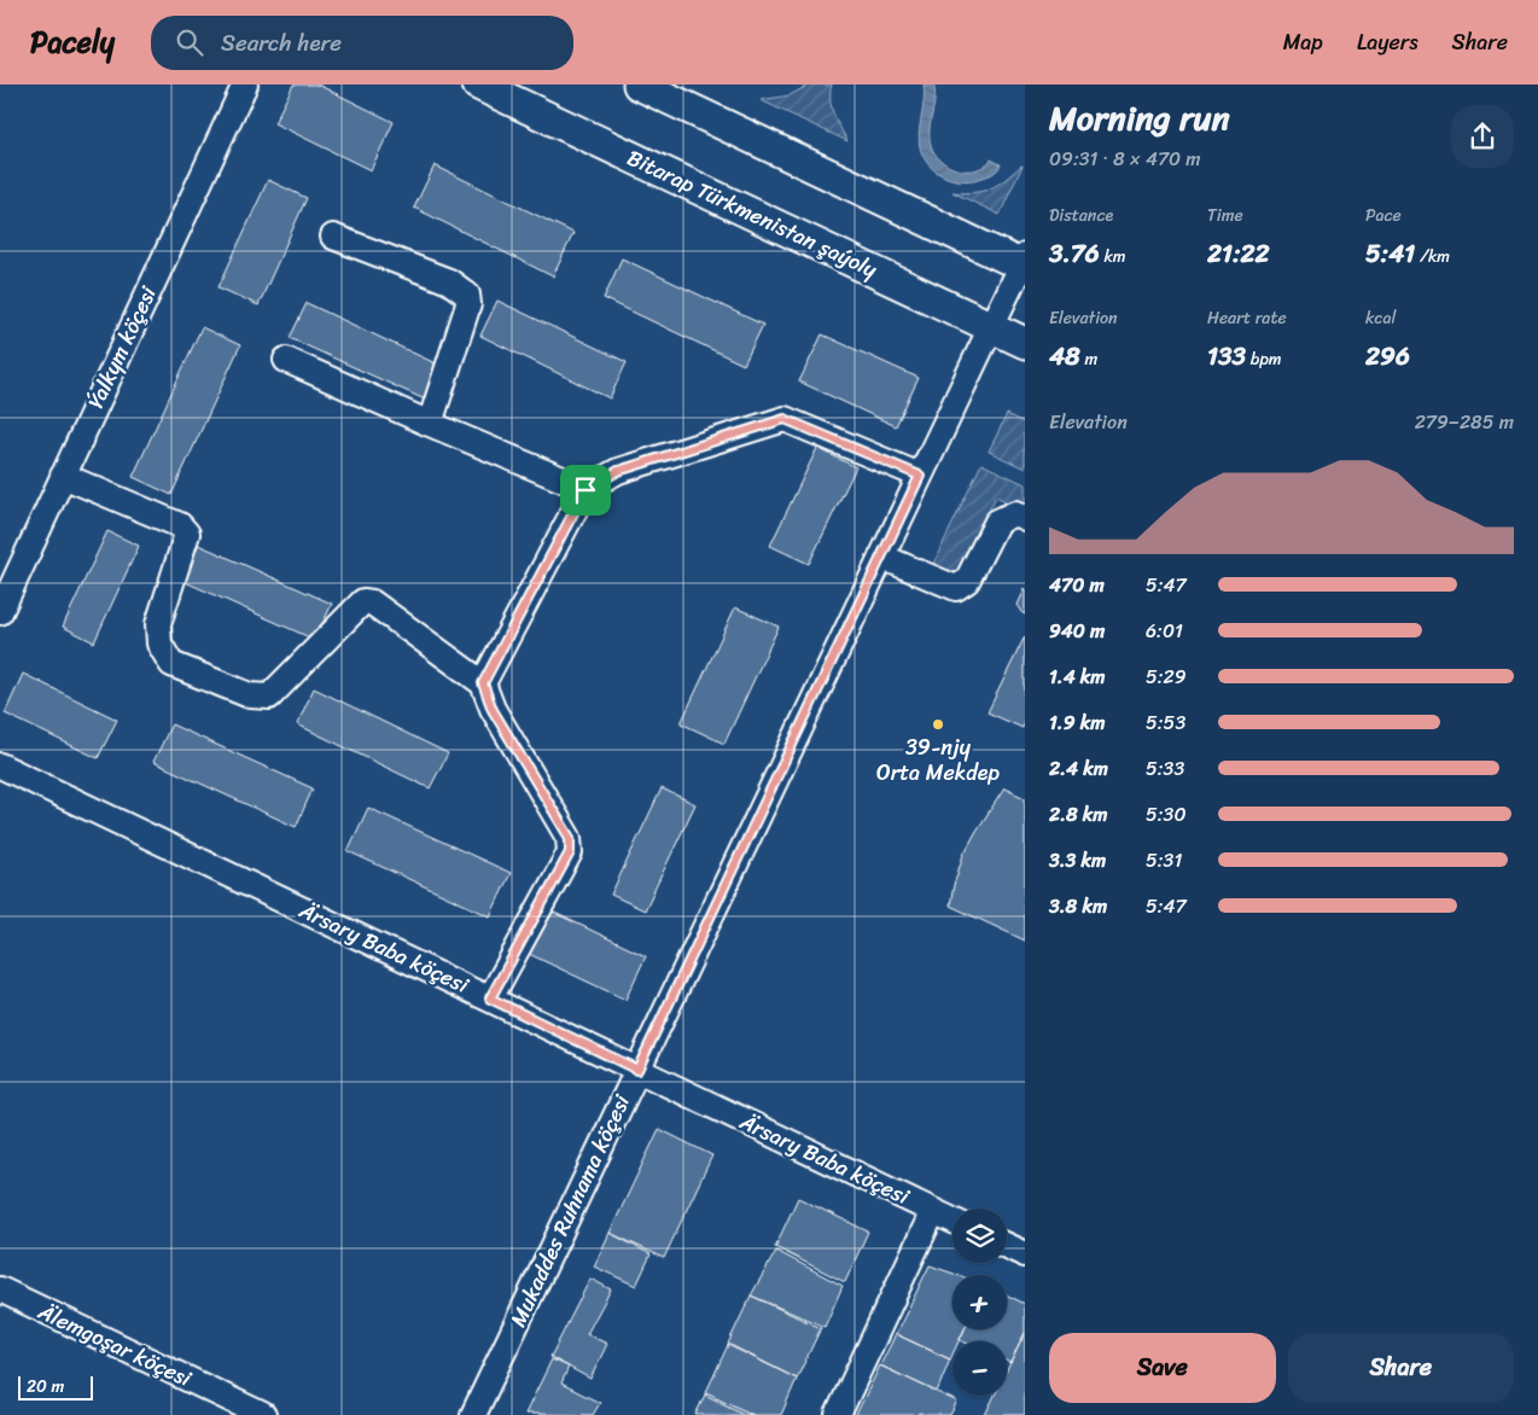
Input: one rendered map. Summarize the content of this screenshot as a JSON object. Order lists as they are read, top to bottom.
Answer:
{
  "streets": {
    "main road": ["Bitarap Türkmenistan şaýoly"],
    "street": [
      "Ýalkym köçesi",
      "Ärsary Baba köçesi",
      "Mukaddes Ruhnama köçesi",
      "Älemgoşar köçesi"
    ]
  },
  "crossings": [
    ["Bitarap Türkmenistan şaýoly", "Mukaddes Ruhnama köçesi"],
    ["Ärsary Baba köçesi", "Mukaddes Ruhnama köçesi"]
  ],
  "places": ["39-njy Orta Mekdep"],
  "scale_bar": "20 m",
  "page": {
    "header": "Pacely",
    "search": "Search here",
    "nav": ["Map", "Layers", "Share"],
    "heading": ["Morning run", "09:31 · 8 × 470 m"],
    "stats": [
      ["Distance", "3.76 km"],
      ["Time", "21:22"],
      ["Pace", "5:41 /km"],
      ["Elevation", "48 m"],
      ["Heart rate", "133 bpm"],
      ["kcal", "296"]
    ],
    "chart": ["Elevation", "279–285 m"],
    "list": [
      {
        "name": "470 m",
        "note": "5:47"
      },
      {
        "name": "940 m",
        "note": "6:01"
      },
      {
        "name": "1.4 km",
        "note": "5:29"
      },
      {
        "name": "1.9 km",
        "note": "5:53"
      },
      {
        "name": "2.4 km",
        "note": "5:33"
      },
      {
        "name": "2.8 km",
        "note": "5:30"
      },
      {
        "name": "3.3 km",
        "note": "5:31"
      },
      {
        "name": "3.8 km",
        "note": "5:47"
      }
    ],
    "map_buttons": ["+", "−"],
    "buttons": ["Save", "Share"],
    "scale": "20 m"
  }
}
